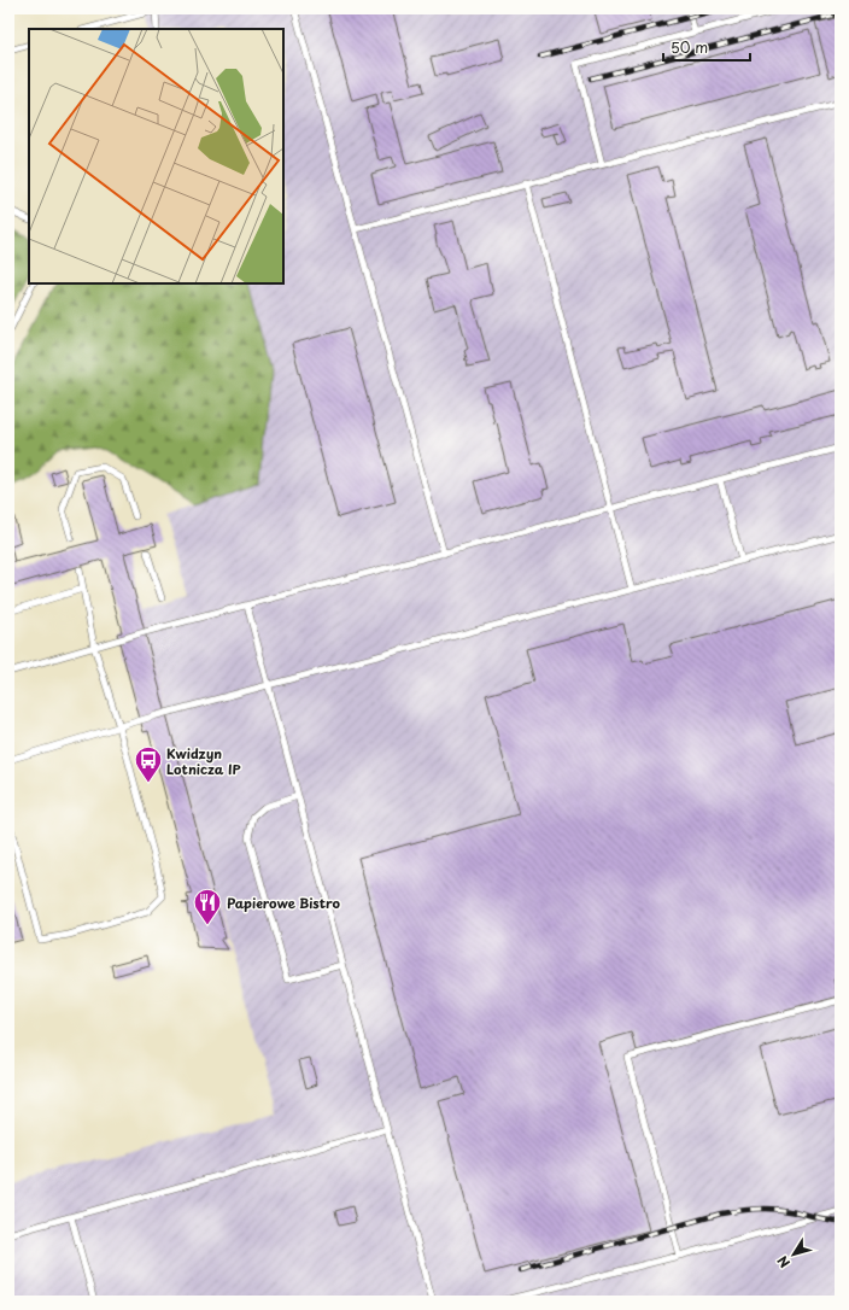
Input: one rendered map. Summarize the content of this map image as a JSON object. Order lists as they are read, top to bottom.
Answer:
{
  "places": {
    "bus stop": ["Kwidzyn Lotnicza IP"],
    "restaurant": ["Papierowe Bistro"]
  },
  "scale_bar": "50 m",
  "north": "bottom left"
}
